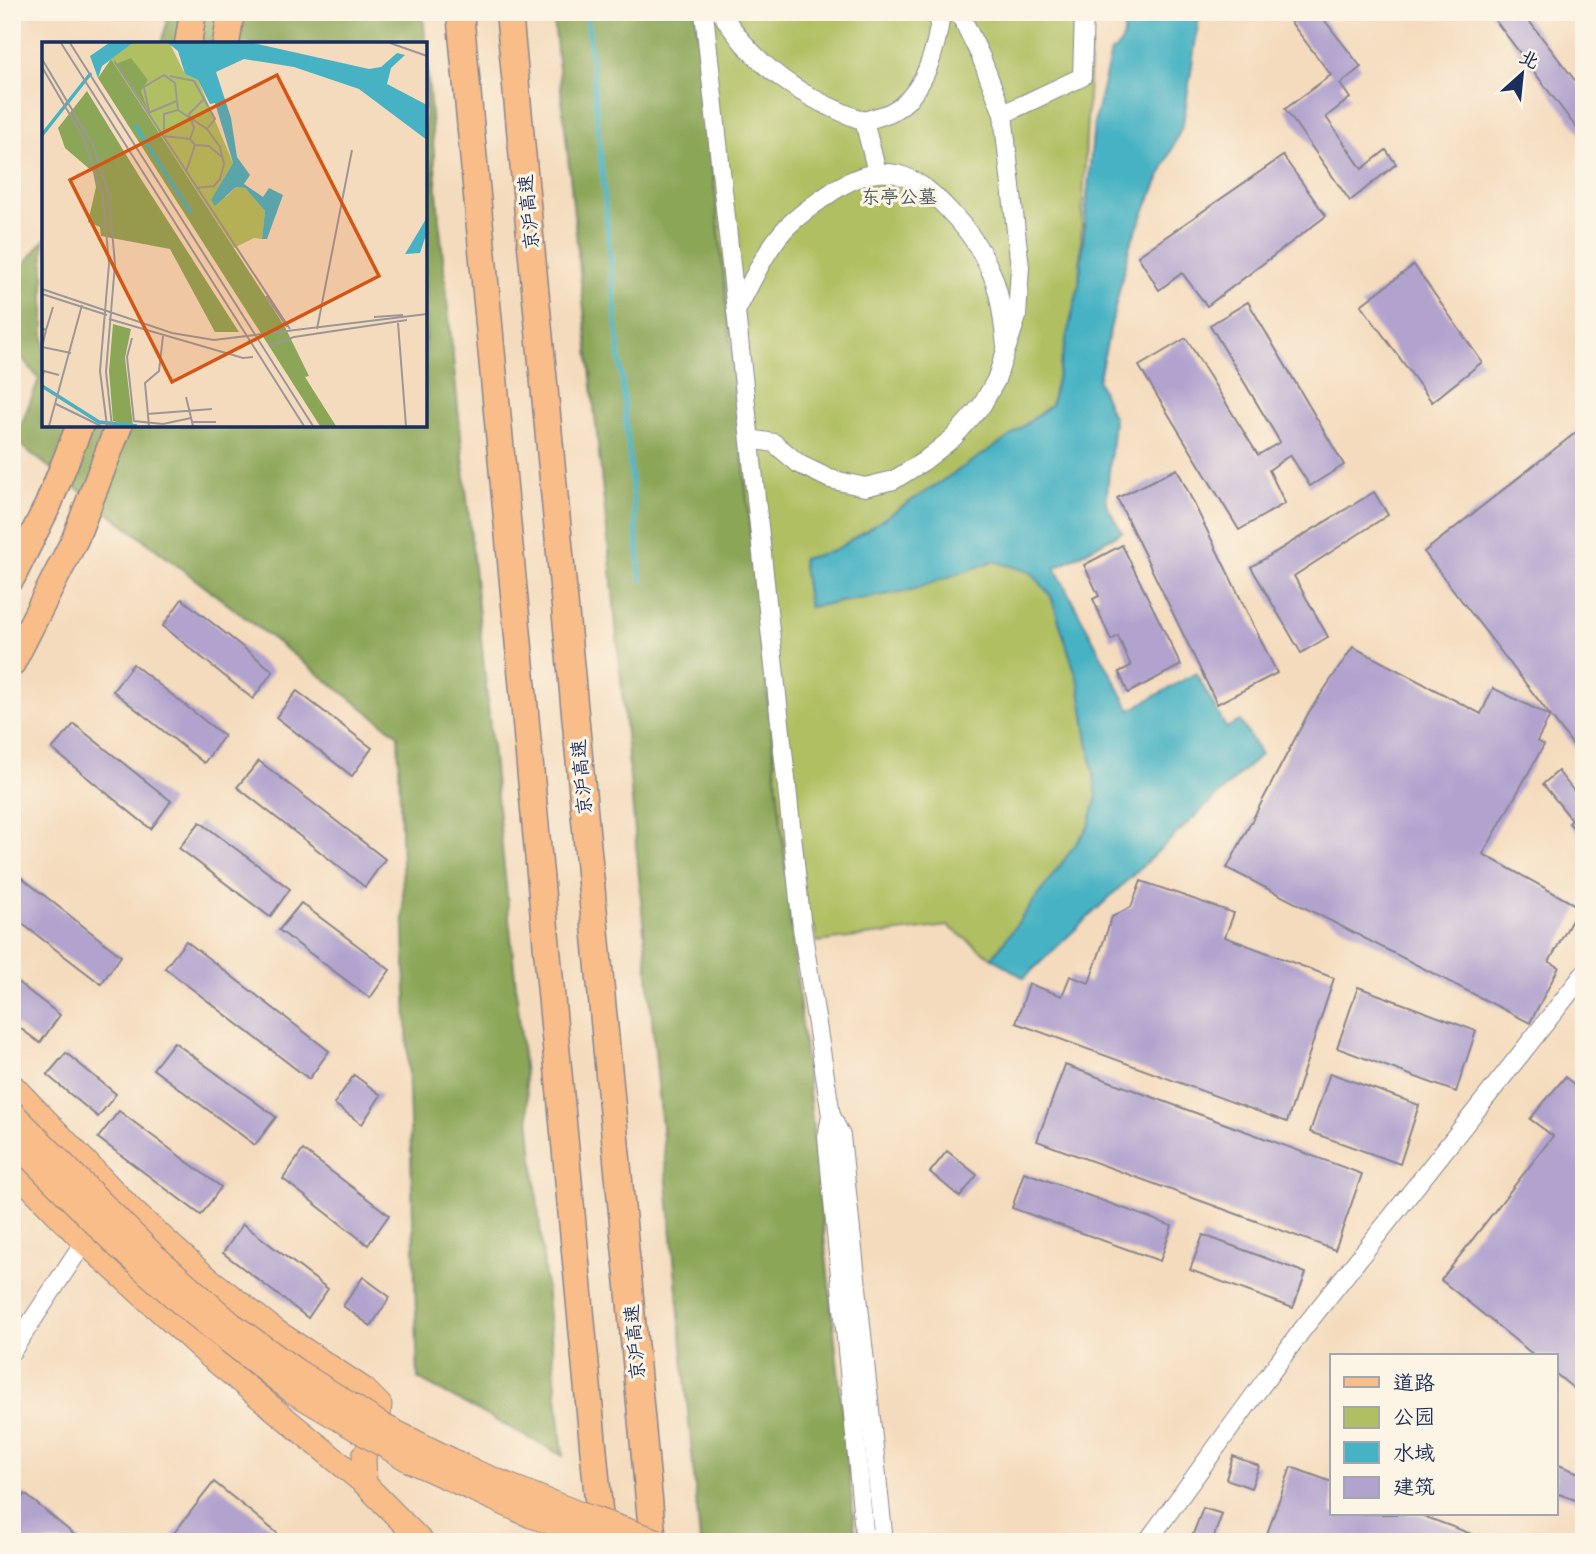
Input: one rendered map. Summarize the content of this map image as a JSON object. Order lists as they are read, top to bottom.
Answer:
{
  "streets": {
    "highway": ["京沪高速"]
  },
  "parks": ["东亭公墓"],
  "legend": [
    "道路",
    "公园",
    "水域",
    "建筑"
  ],
  "north": "top right"
}
